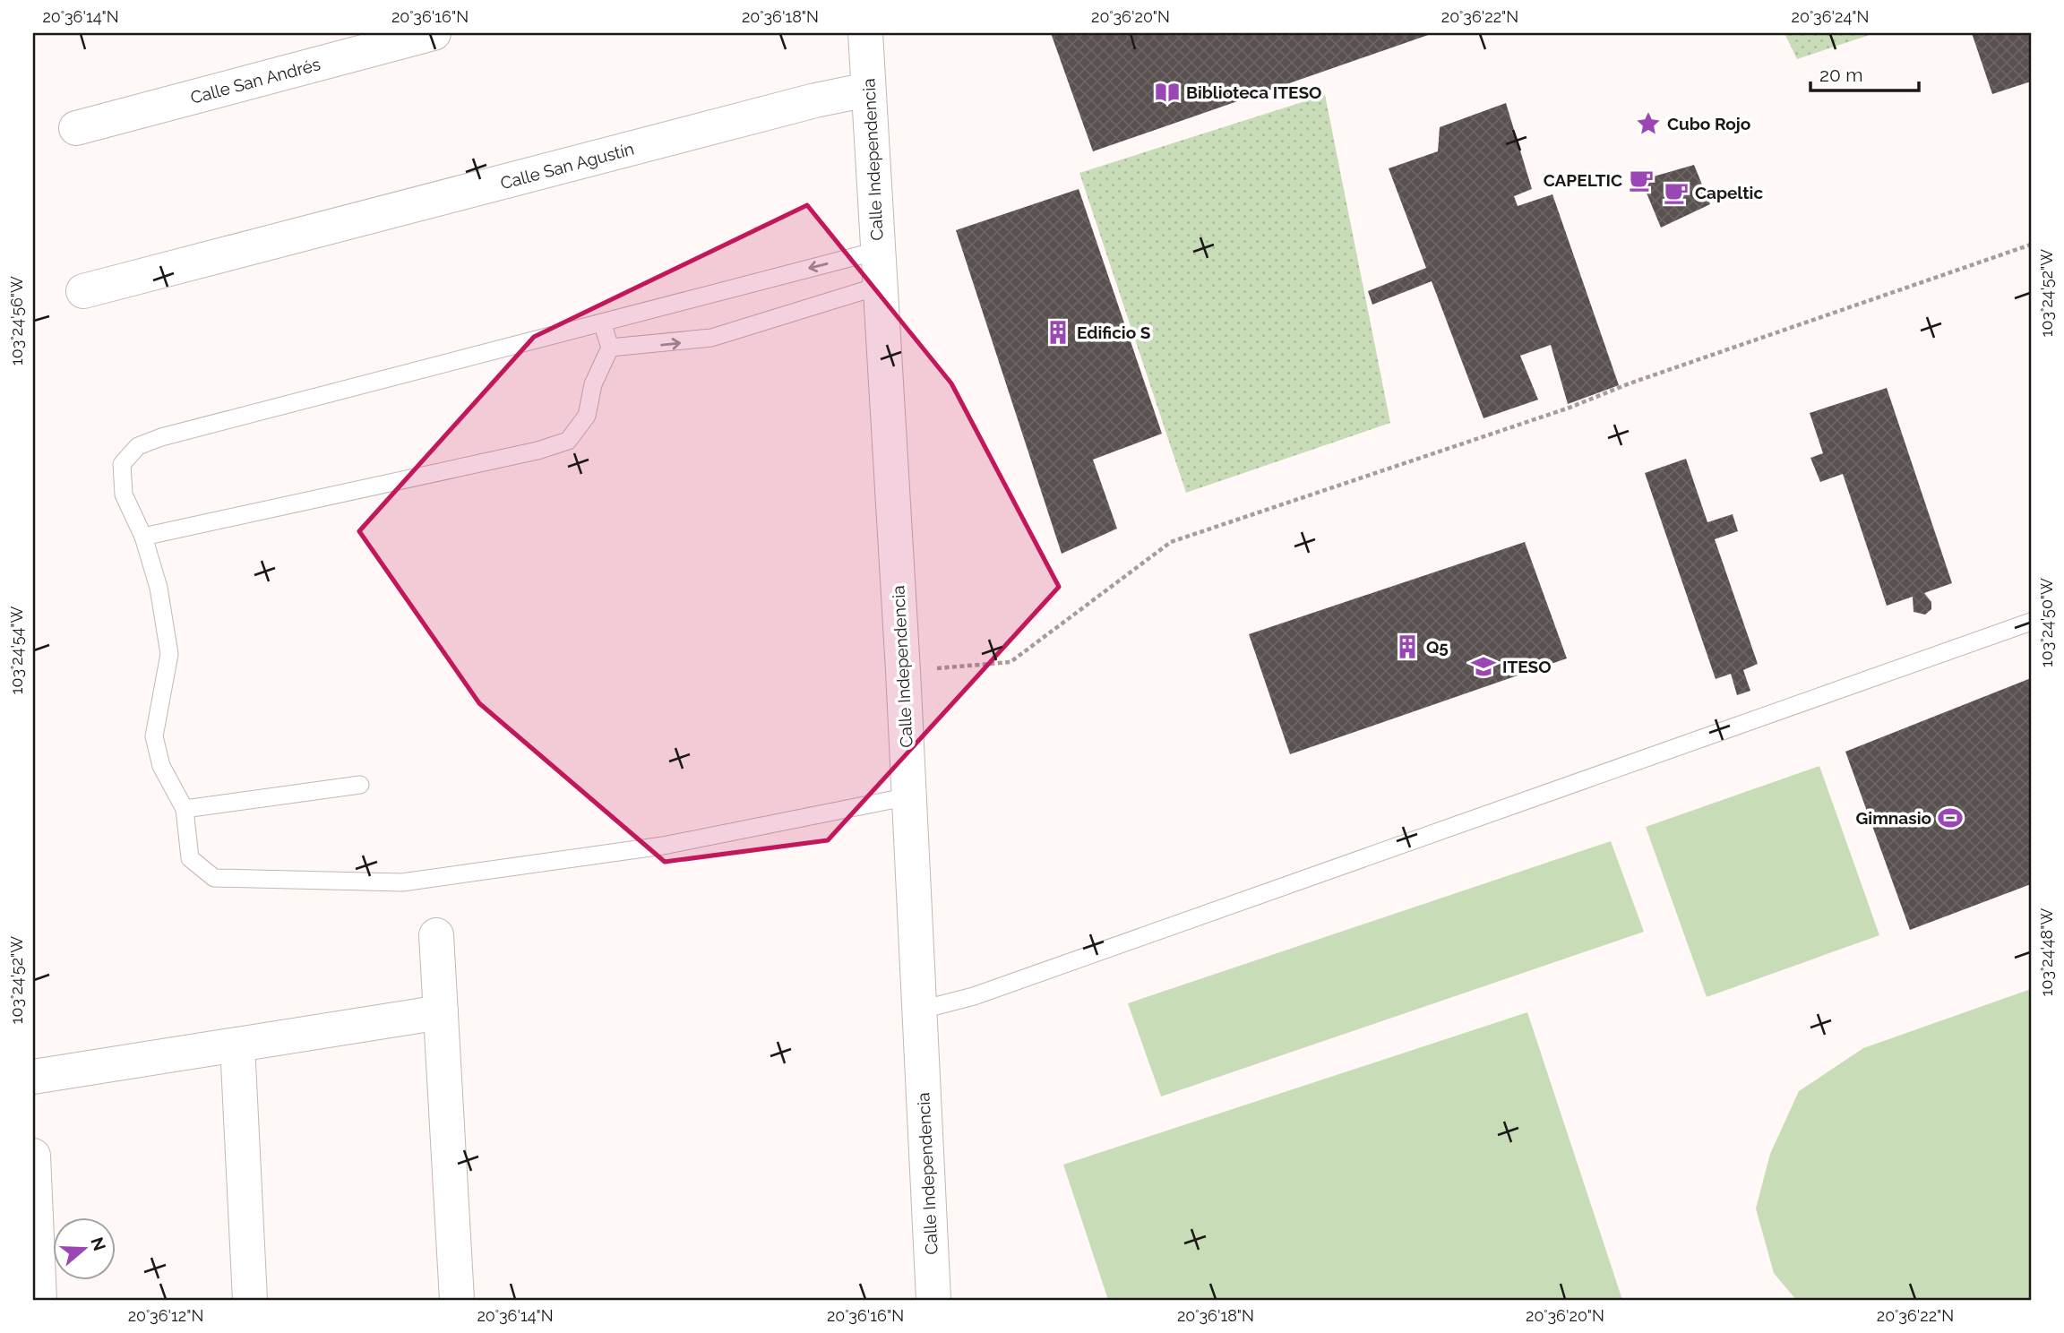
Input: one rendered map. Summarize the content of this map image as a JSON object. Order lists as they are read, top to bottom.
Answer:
{
  "streets": {
    "street": ["Calle San Andrés", "Calle Independencia", "Calle San Agustín"]
  },
  "crossings": [
    ["Calle Independencia", "Calle San Agustín"]
  ],
  "places": {
    "library": ["Biblioteca ITESO"],
    "place": ["Cubo Rojo"],
    "cafe": ["CAPELTIC", "Capeltic"],
    "building": ["Edificio S", "Q5"],
    "school or university": ["ITESO"],
    "sports": ["Gimnasio"]
  },
  "scale_bar": "20 m",
  "north": "right",
  "coordinates": [
    "20°36'14\"N",
    "20°36'16\"N",
    "20°36'18\"N",
    "20°36'20\"N",
    "20°36'22\"N",
    "20°36'24\"N",
    "103°24'52\"W",
    "103°24'56\"W",
    "103°24'50\"W",
    "103°24'54\"W",
    "103°24'48\"W",
    "20°36'12\"N"
  ]
}
